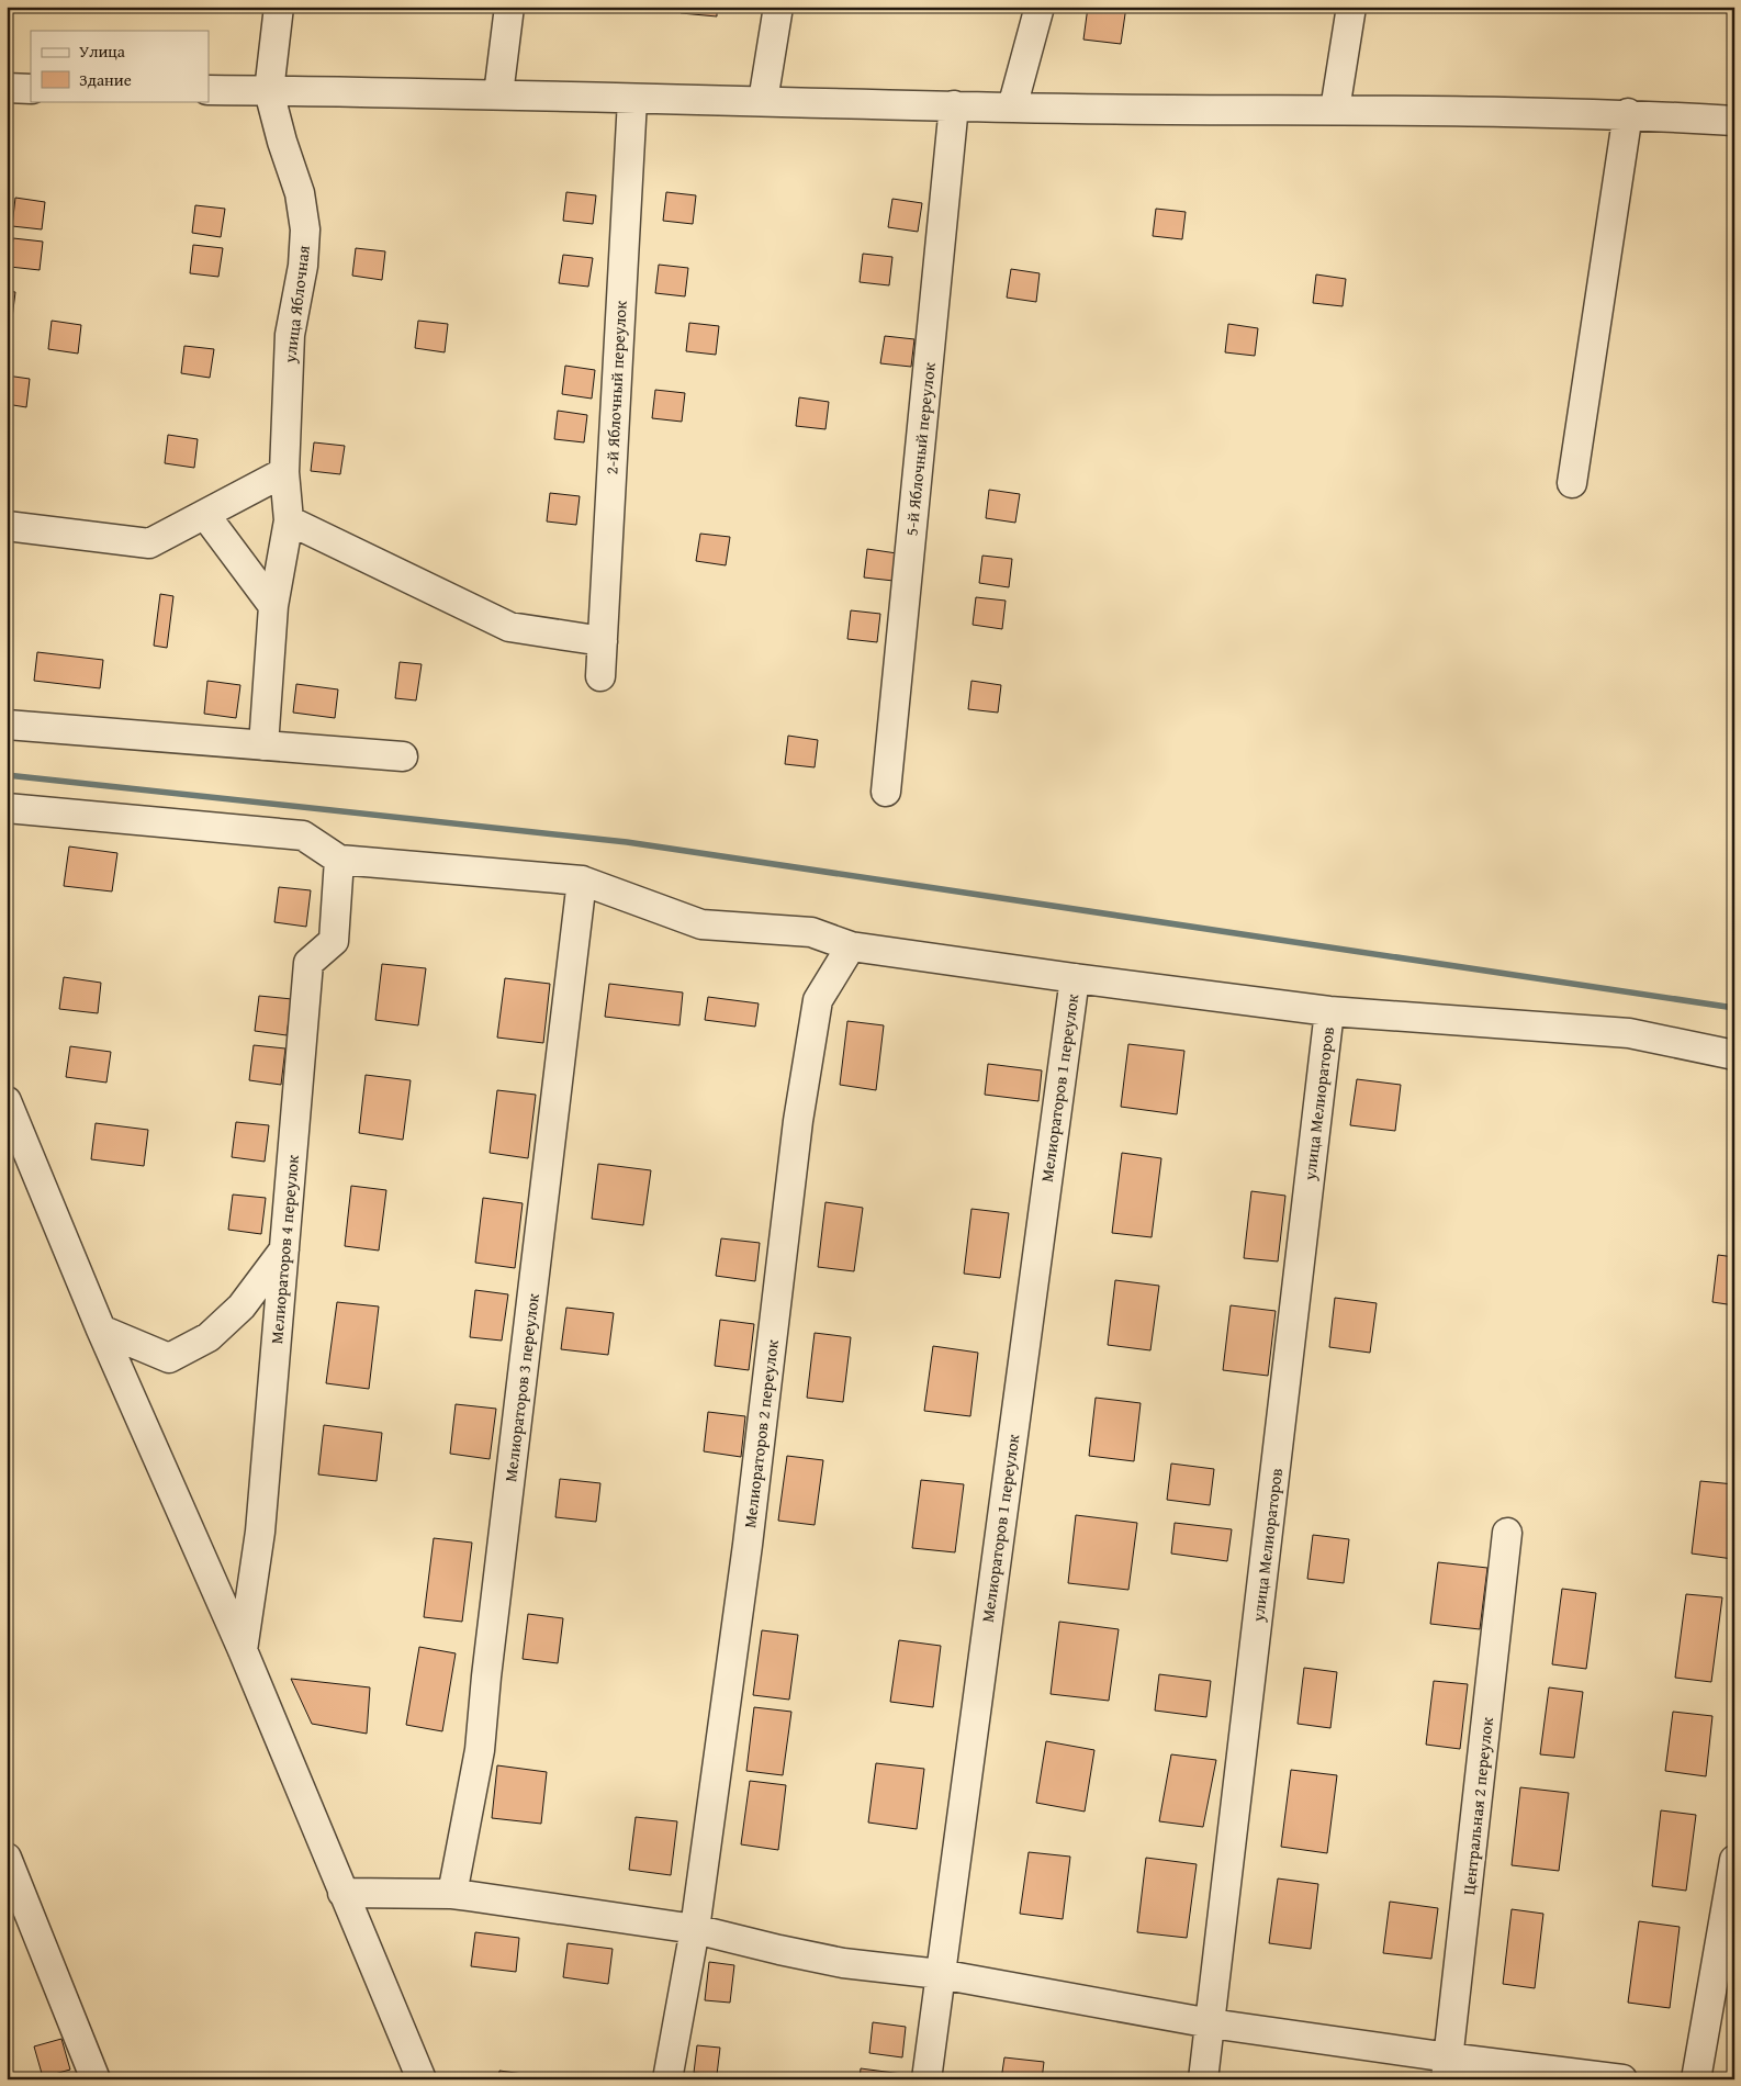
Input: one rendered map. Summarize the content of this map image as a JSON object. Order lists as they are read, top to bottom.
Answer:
{
  "streets": {
    "street": [
      "улица Яблочная",
      "2-й Яблочный переулок",
      "5-й Яблочный переулок",
      "Мелиораторов 1 переулок",
      "улица Мелиораторов",
      "Мелиораторов 4 переулок",
      "Мелиораторов 3 переулок",
      "Мелиораторов 2 переулок",
      "Центральная 2 переулок"
    ]
  },
  "legend": ["Улица", "Здание"]
}
